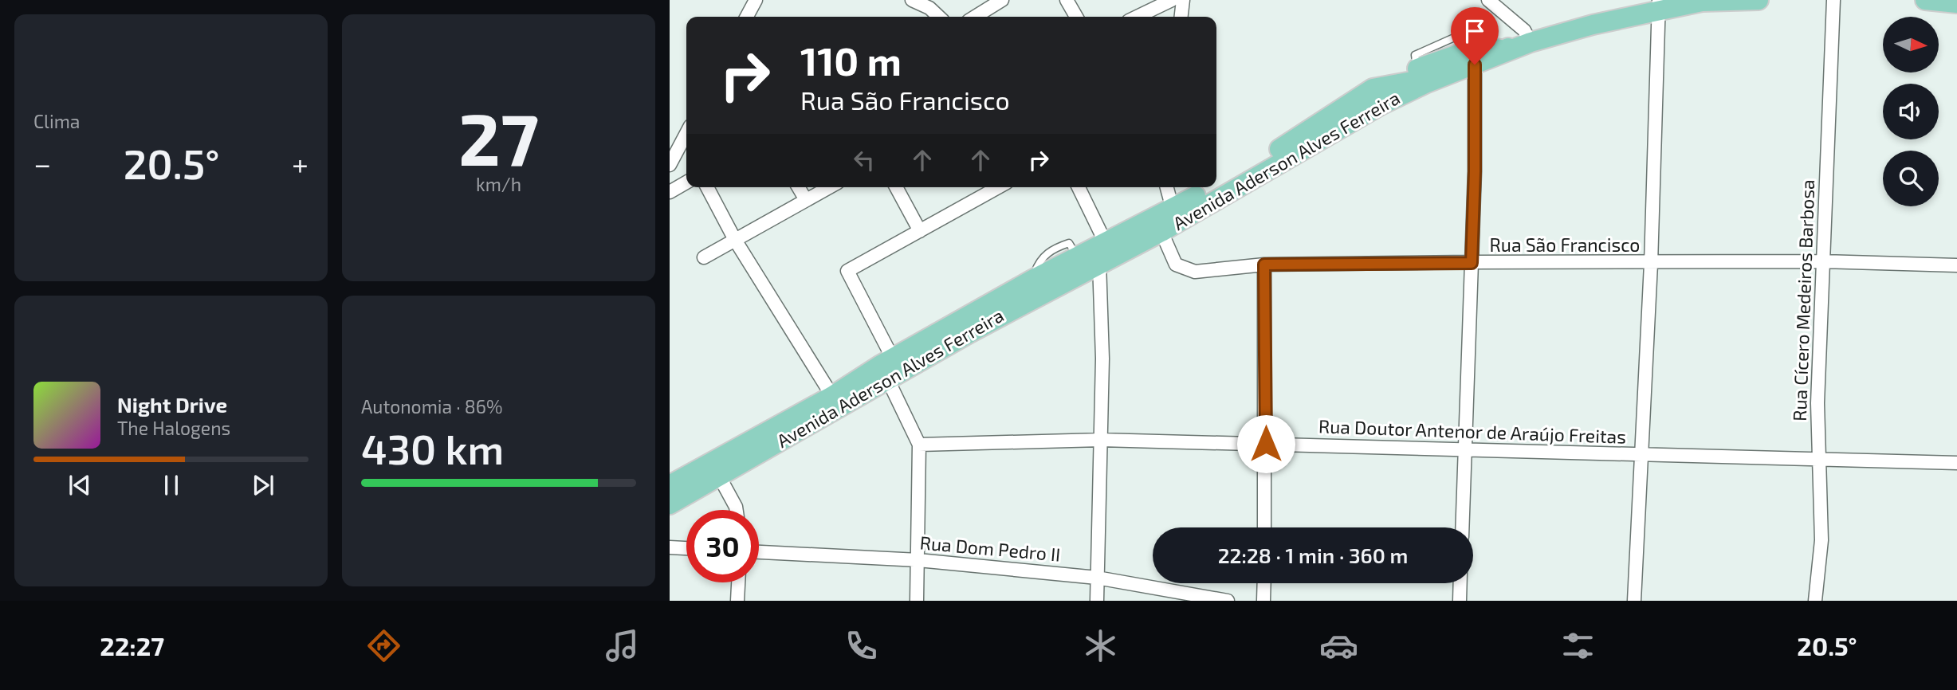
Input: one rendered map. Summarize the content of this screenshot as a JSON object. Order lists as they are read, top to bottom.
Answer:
{
  "streets": {
    "main road": ["Avenida Aderson Alves Ferreira"],
    "street": [
      "Rua São Francisco",
      "Rua Cícero Medeiros Barbosa",
      "Rua Doutor Antenor de Araújo Freitas",
      "Rua Dom Pedro II"
    ]
  },
  "crossings": [
    ["Avenida Aderson Alves Ferreira", "Rua São Francisco"],
    ["Rua São Francisco", "Rua Cícero Medeiros Barbosa"],
    ["Rua Cícero Medeiros Barbosa", "Rua Doutor Antenor de Araújo Freitas"]
  ],
  "north": "right",
  "page": {
    "tile": [
      "Clima",
      ["27", "km/h"],
      ["Autonomia · 86%", "430 km"]
    ],
    "turn": ["110 m", "Rua São Francisco"],
    "heat": ["−", "20.5°", "+"],
    "song": ["Night Drive", "The Halogens"],
    "limit": "30",
    "trip": "22:28 · 1 min · 360 m",
    "tabs": ["22:27", "20.5°"]
  }
}
